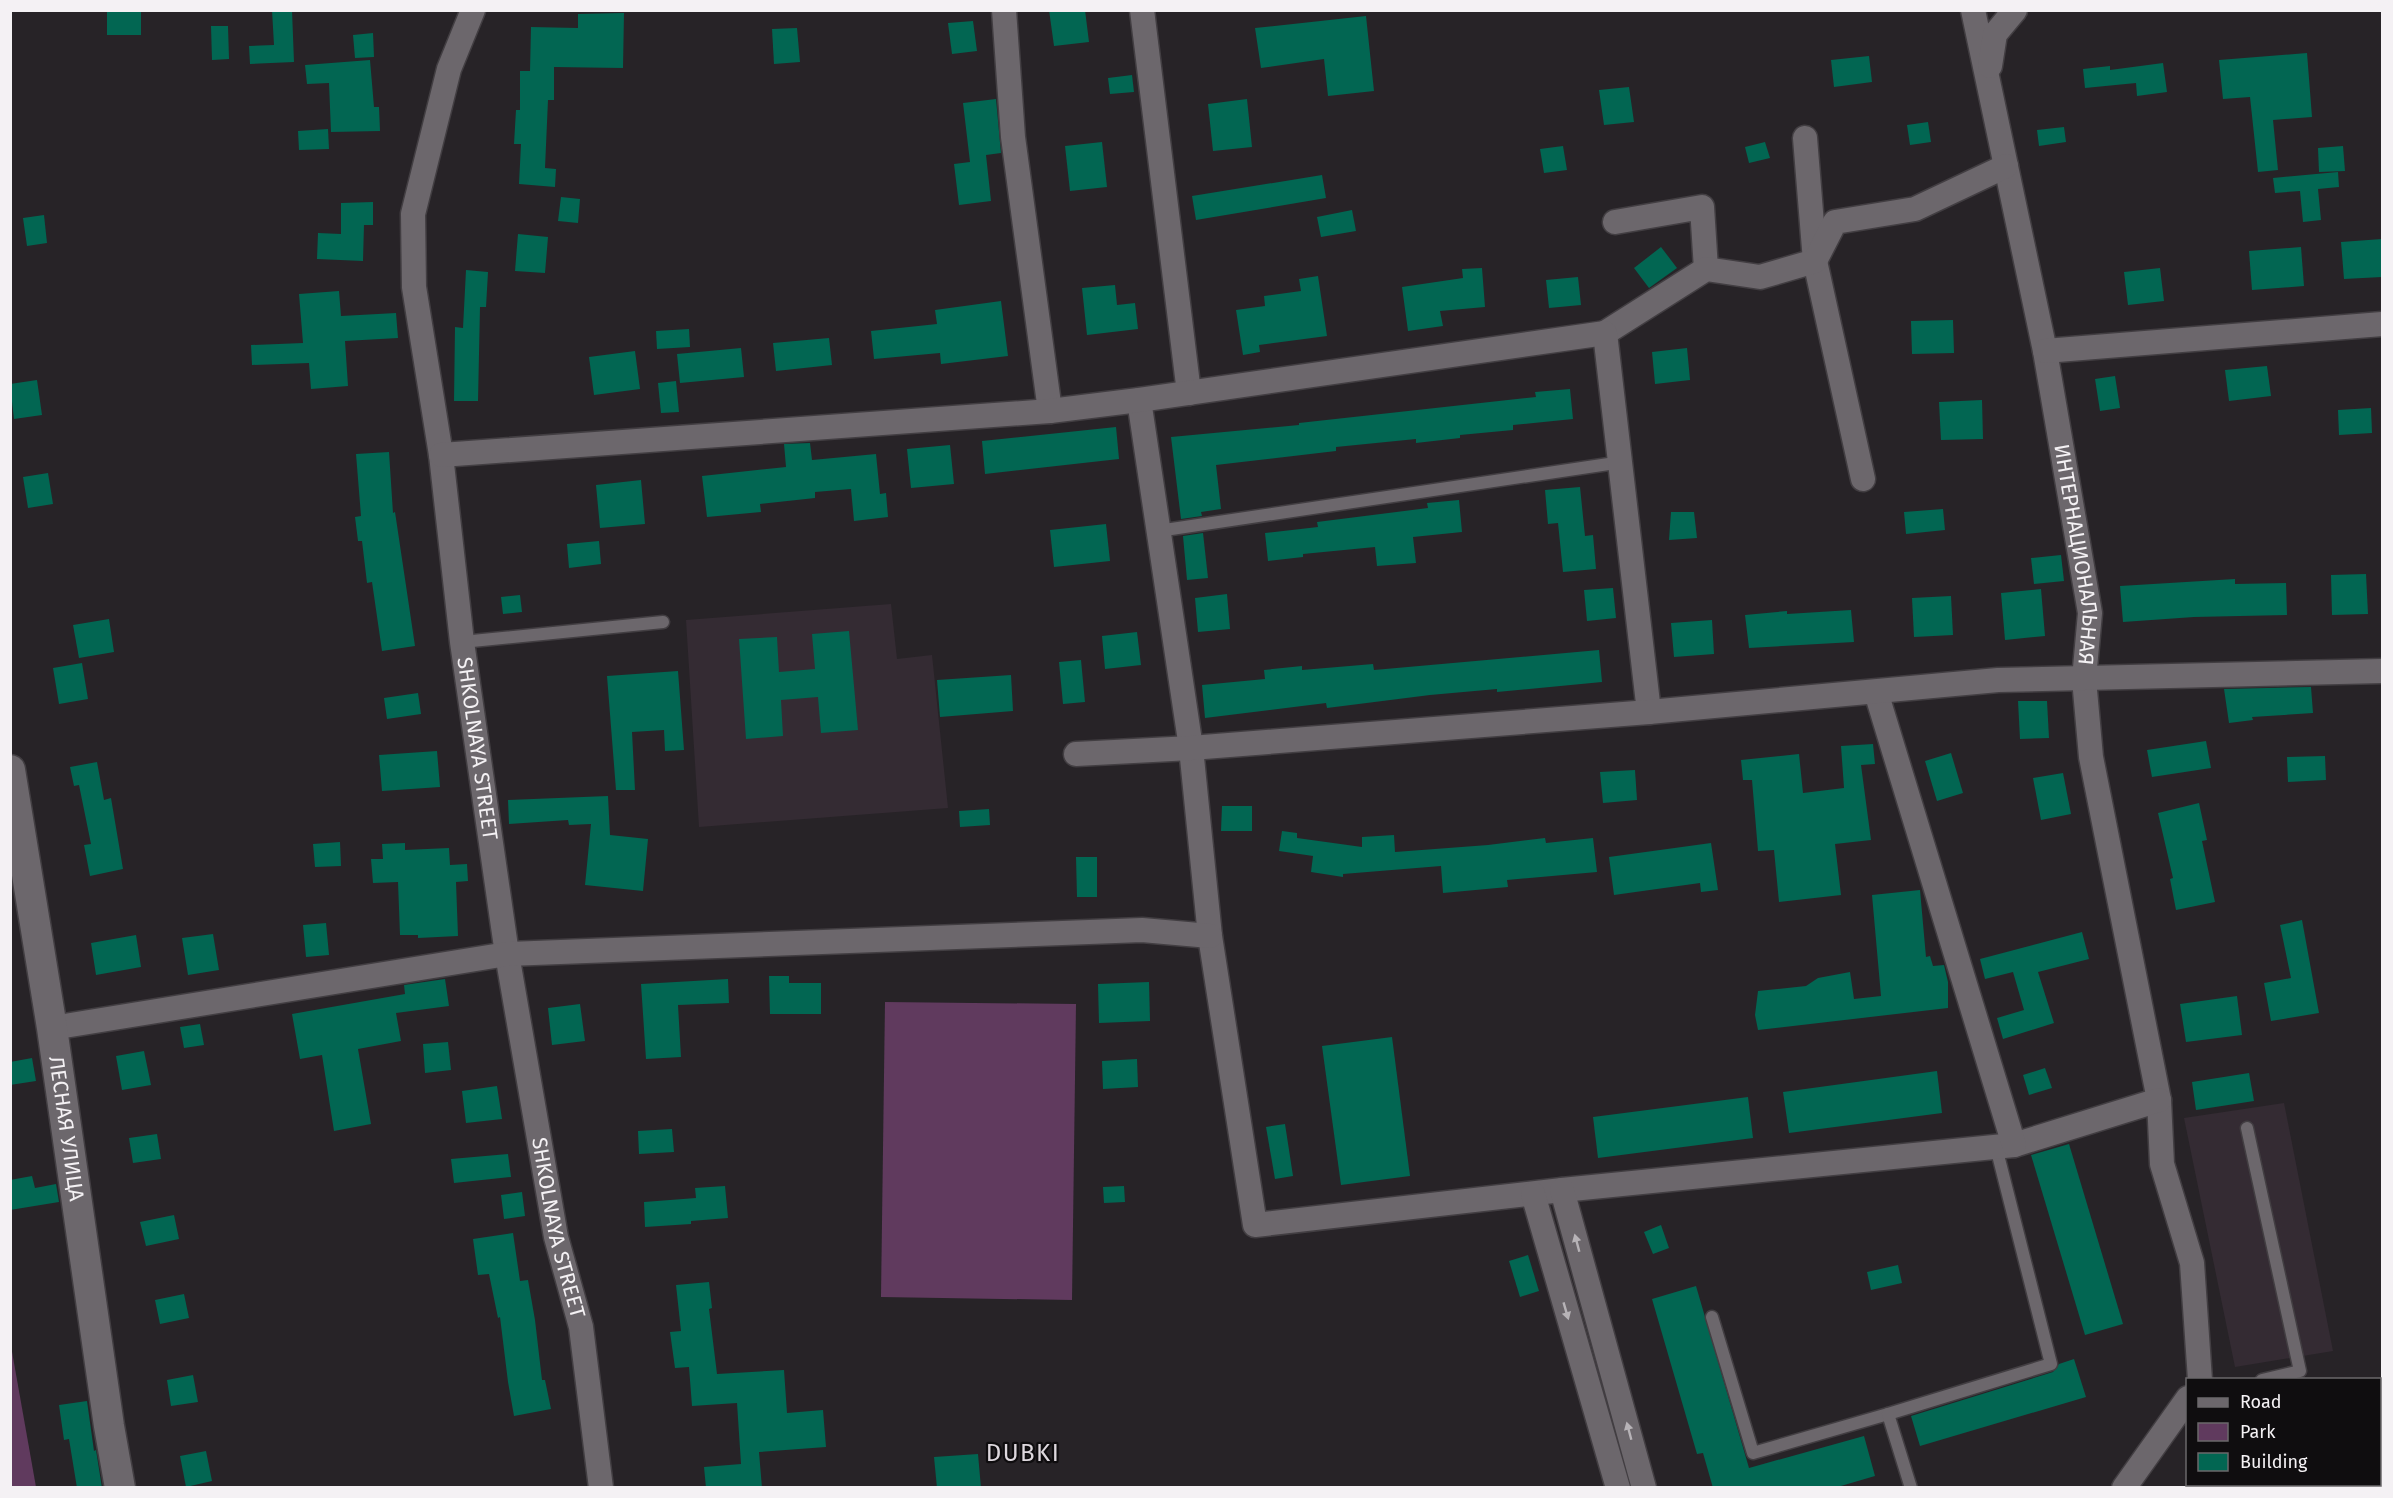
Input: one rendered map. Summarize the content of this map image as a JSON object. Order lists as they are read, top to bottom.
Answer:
{
  "streets": {
    "street": ["ИНТЕРНАЦИОНАЛЬНАЯ", "SHKOLNAYA STREET", "ЛЕСНАЯ УЛИЦА"]
  },
  "districts": ["DUBKI"],
  "legend": ["Road", "Park", "Building"]
}
